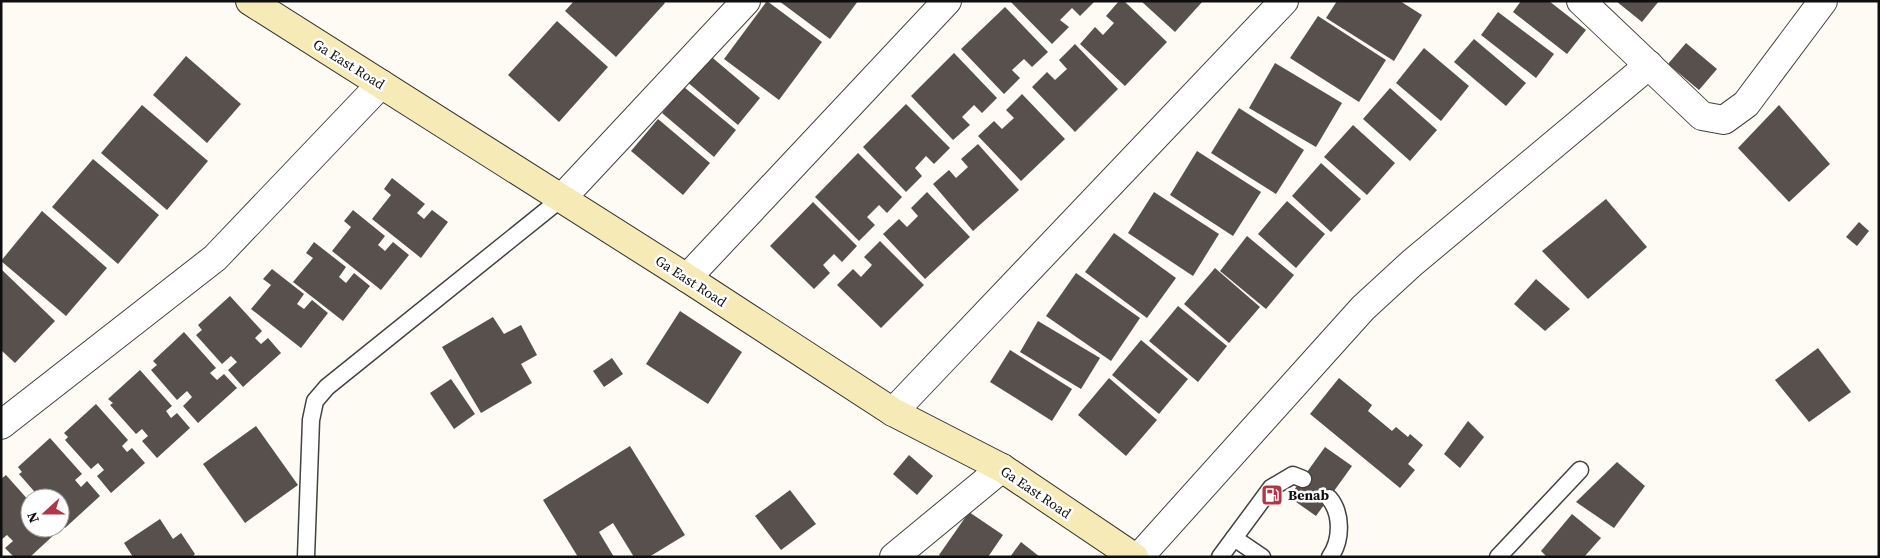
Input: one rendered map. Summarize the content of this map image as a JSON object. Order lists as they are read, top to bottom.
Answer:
{
  "streets": {
    "street": ["Ga East Road"]
  },
  "places": {
    "fuel station": ["Benab"]
  },
  "north": "left"
}
